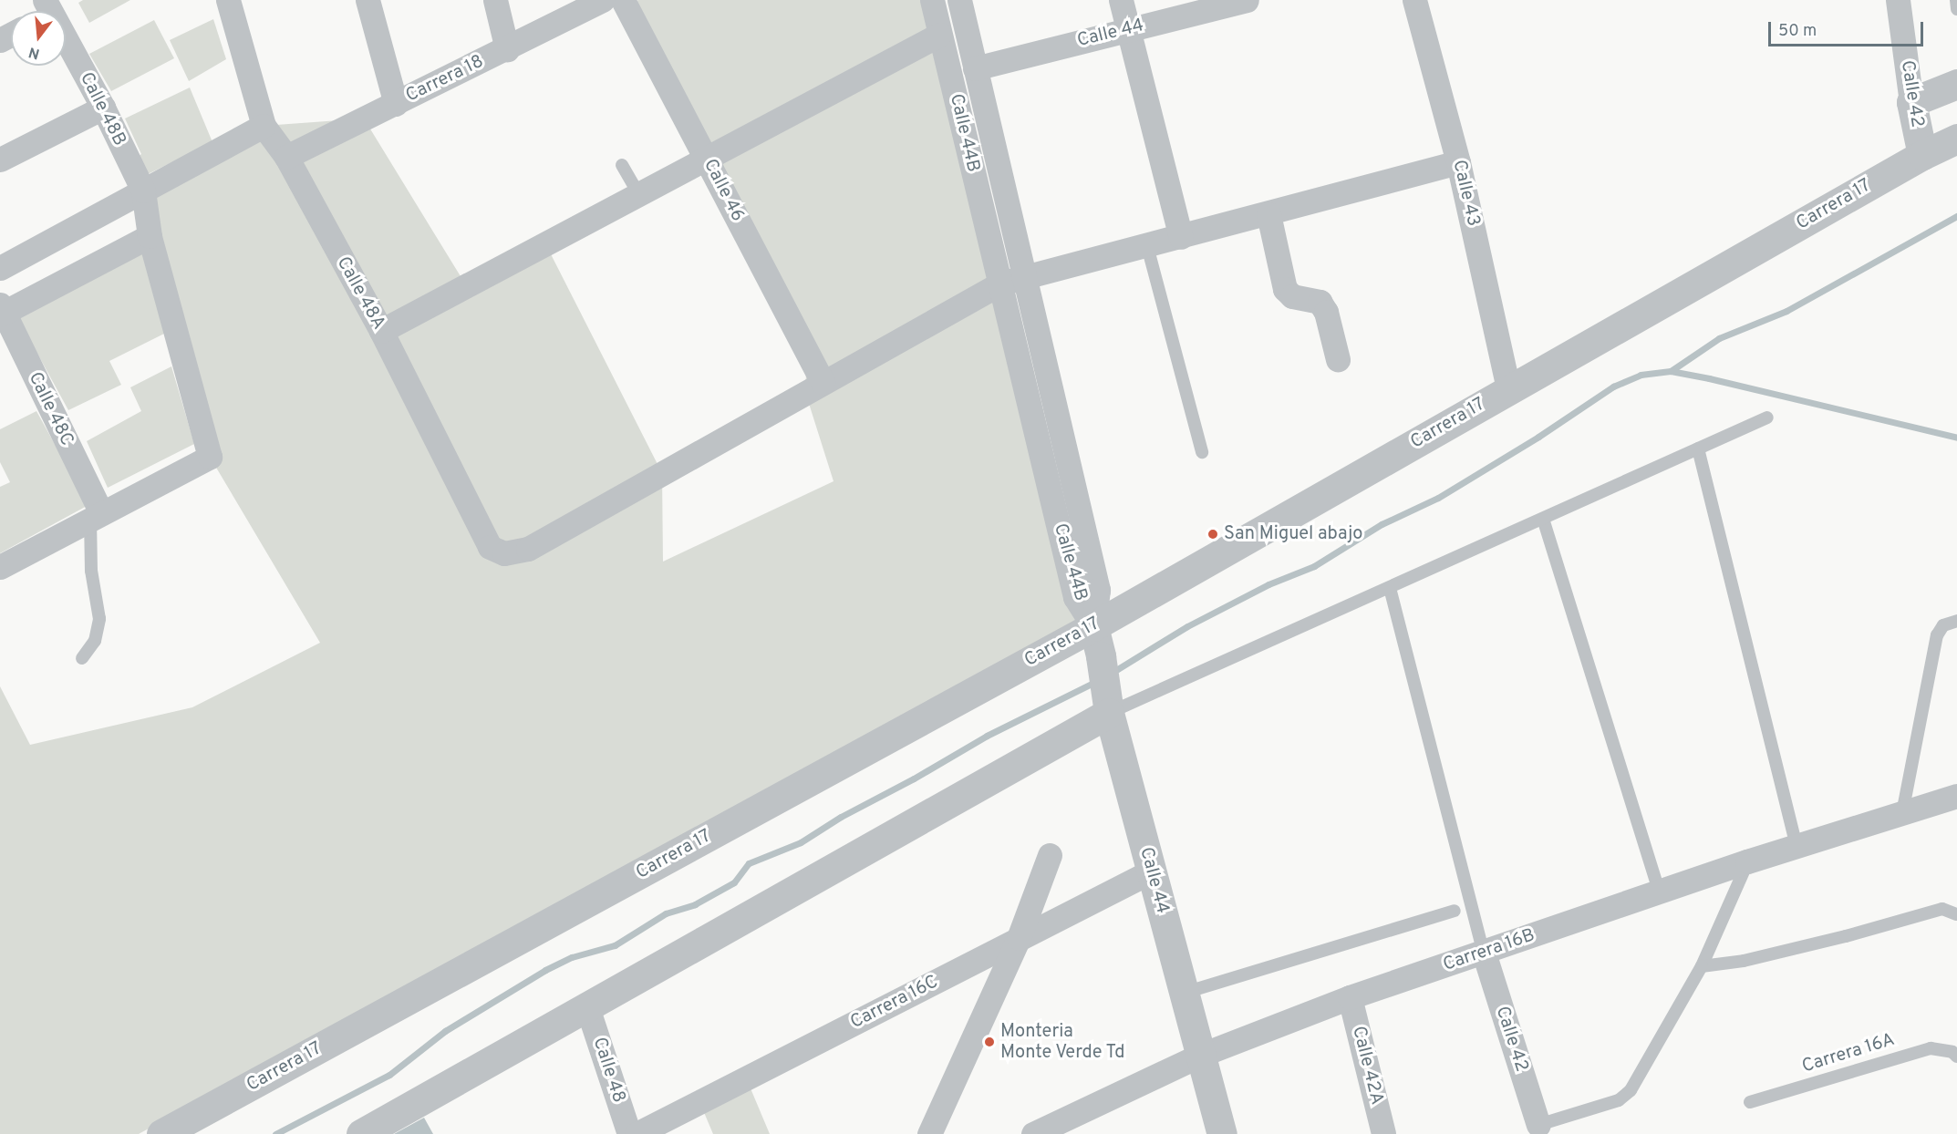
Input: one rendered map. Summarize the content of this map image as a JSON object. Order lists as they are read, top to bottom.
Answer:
{
  "streets": {
    "street": [
      "Calle 44",
      "Carrera 18",
      "Calle 42",
      "Calle 48B",
      "Calle 44B",
      "Calle 46",
      "Calle 43",
      "Carrera 17",
      "Calle 48A",
      "Calle 48C",
      "Carrera 16B",
      "Carrera 16C",
      "Calle 42A",
      "Calle 48"
    ],
    "lane": ["Carrera 16A"]
  },
  "crossings": [
    ["Calle 44", "Calle 44B"],
    ["Calle 44", "Carrera 17"],
    ["Calle 44", "Carrera 16B"],
    ["Calle 44", "Carrera 16C"],
    ["Carrera 18", "Calle 48A"],
    ["Calle 42", "Carrera 17"],
    ["Calle 42", "Carrera 16B"],
    ["Calle 48B", "Calle 48C"],
    ["Calle 44B", "Carrera 17"],
    ["Calle 46", "Calle 48A"],
    ["Calle 43", "Carrera 17"],
    ["Carrera 16B", "Calle 42A"]
  ],
  "places": ["San Miguel abajo", "Monteria Monte Verde Td"],
  "scale_bar": "50 m",
  "north": "bottom"
}
